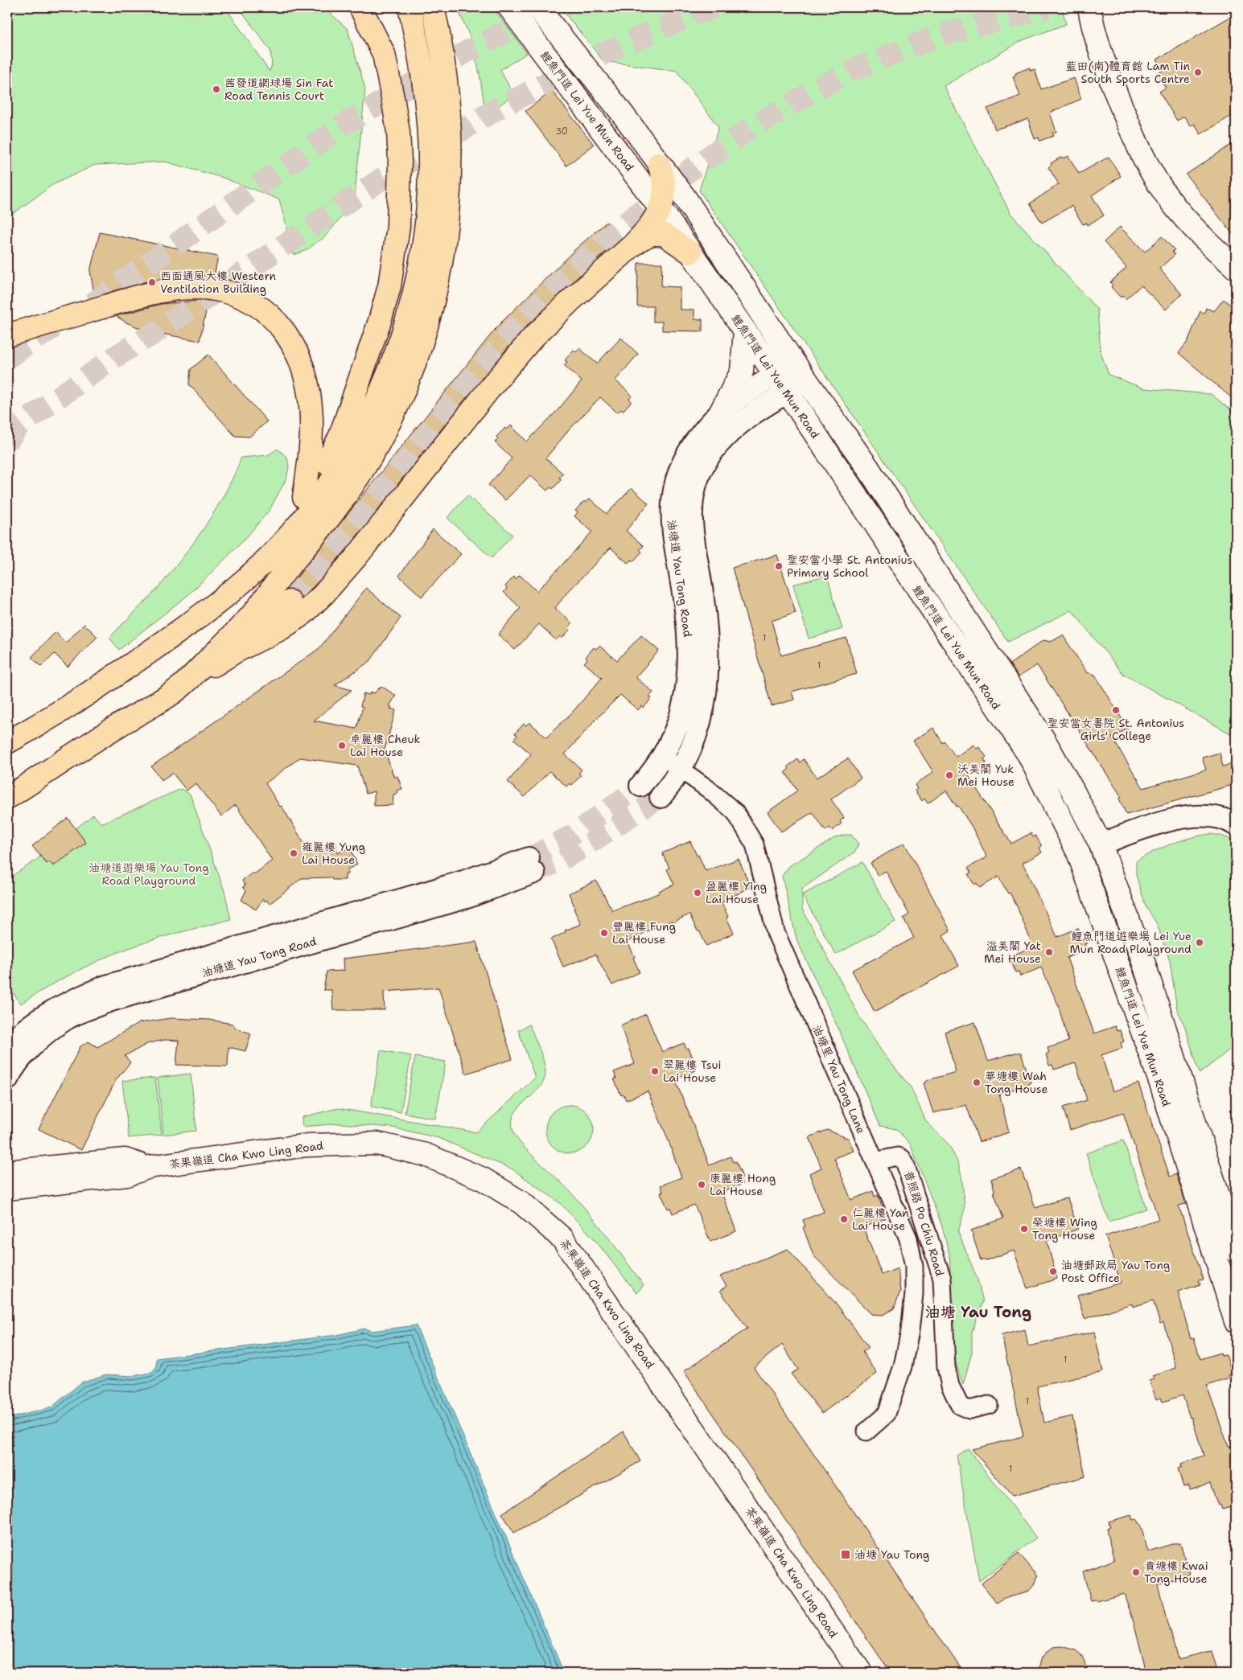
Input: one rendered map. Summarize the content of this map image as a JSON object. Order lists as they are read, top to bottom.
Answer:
{
  "streets": {
    "main road": ["鯉魚門道 Lei Yue Mun Road", "茶果嶺道 Cha Kwo Ling Road"],
    "street": ["油塘道 Yau Tong Road", "油塘里 Yau Tong Lane", "普照路 Po Chiu Road"]
  },
  "crossings": [
    ["鯉魚門道 Lei Yue Mun Road", "油塘道 Yau Tong Road"],
    ["油塘道 Yau Tong Road", "油塘里 Yau Tong Lane"],
    ["油塘里 Yau Tong Lane", "普照路 Po Chiu Road"]
  ],
  "districts": ["油塘 Yau Tong"],
  "parks": ["油塘道遊樂場 Yau Tong Road Playground"],
  "places": {
    "other": [
      "藍田(南)體育館 Lam Tin South Sports Centre",
      "茜發道網球場 Sin Fat Road Tennis Court",
      "西面通風大樓 Western Ventilation Building",
      "聖安當小學 St. Antonius Primary School",
      "聖安當女書院 St. Antonius Girls' College",
      "卓麗樓 Cheuk Lai House",
      "沃美閣 Yuk Mei House",
      "雍麗樓 Yung Lai House",
      "盈麗樓 Ying Lai House",
      "豐麗樓 Fung Lai House",
      "鯉魚門道遊樂場 Lei Yue Mun Road Playground",
      "溢美閣 Yat Mei House",
      "翠麗樓 Tsui Lai House",
      "華塘樓 Wah Tong House",
      "康麗樓 Hong Lai House",
      "仁麗樓 Yan Lai House",
      "榮塘樓 Wing Tong House",
      "油塘郵政局 Yau Tong Post Office",
      "貴塘樓 Kwai Tong House"
    ],
    "transit": ["油塘 Yau Tong"]
  },
  "house_numbers": [
    "30",
    "1",
    "1",
    "1",
    "1",
    "1"
  ]
}
